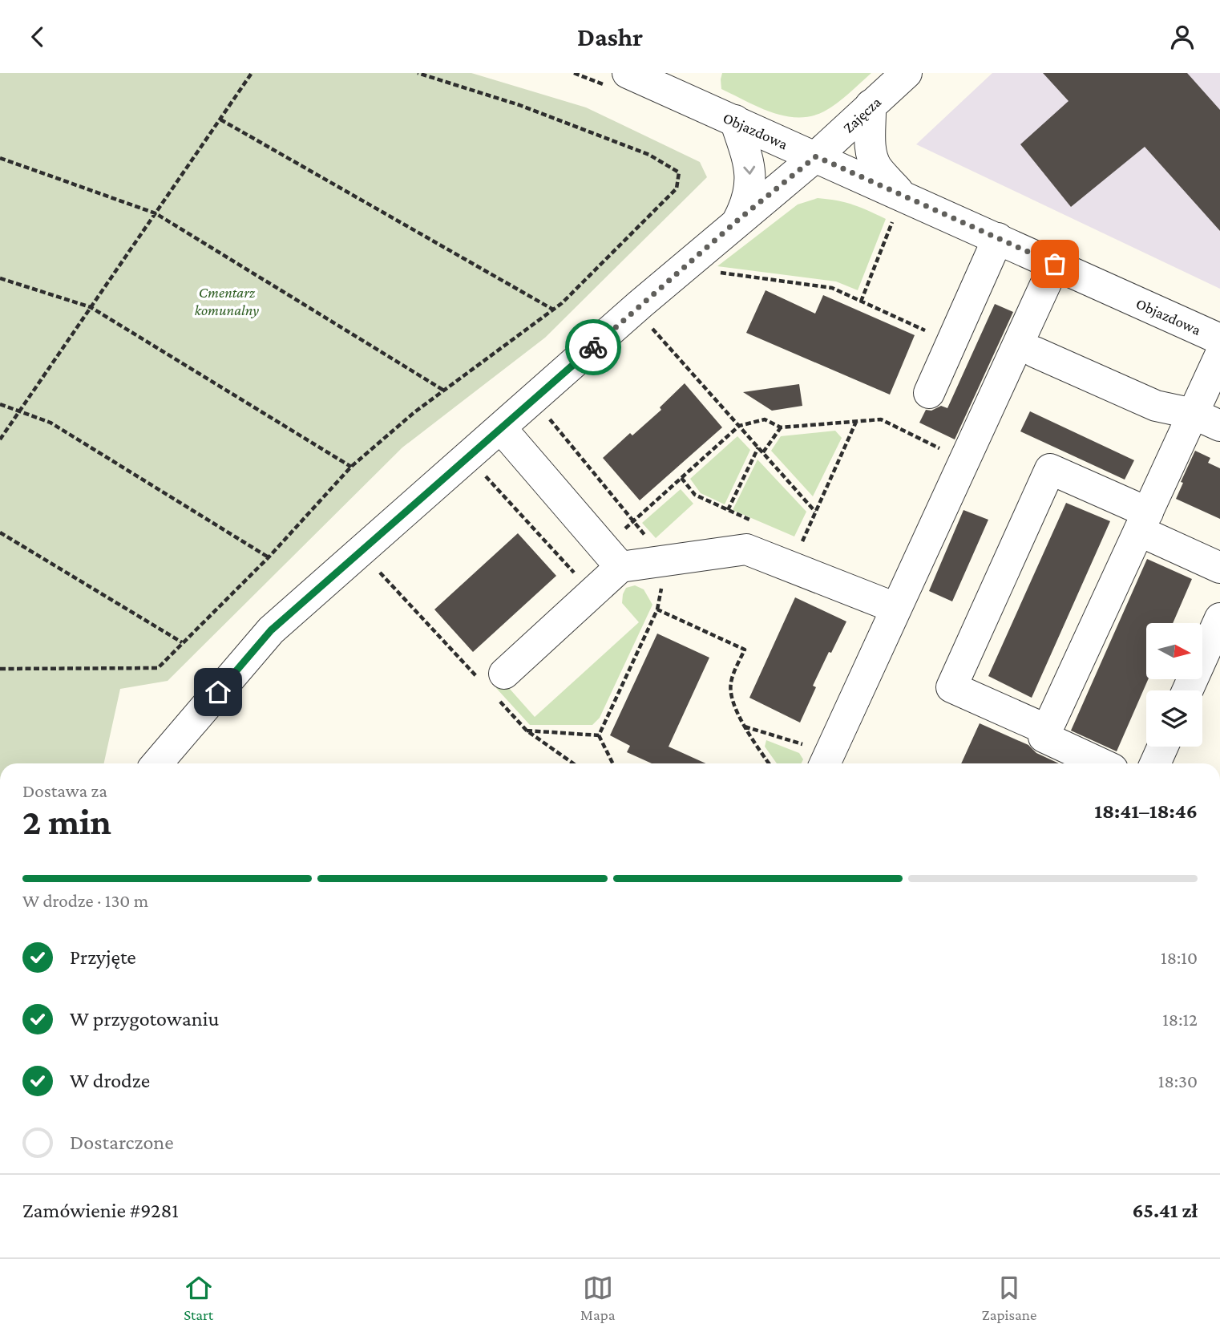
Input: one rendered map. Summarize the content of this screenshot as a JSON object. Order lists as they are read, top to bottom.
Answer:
{
  "streets": {
    "street": ["Zajęcza", "Objazdowa"]
  },
  "crossings": [
    ["Zajęcza", "Objazdowa"]
  ],
  "parks": ["Cmentarz komunalny"],
  "north": "right",
  "page": {
    "header": "Dashr",
    "heading": ["2 min", "Dostawa za", "18:41–18:46"],
    "panel": ["Zamówienie #9281", "65.41 zł"],
    "bar": "W drodze · 130 m",
    "list": [
      ["Przyjęte", "18:10"],
      ["W przygotowaniu", "18:12"],
      ["W drodze", "18:30"],
      "Dostarczone"
    ],
    "tabs": ["Start", "Mapa", "Zapisane"]
  }
}
